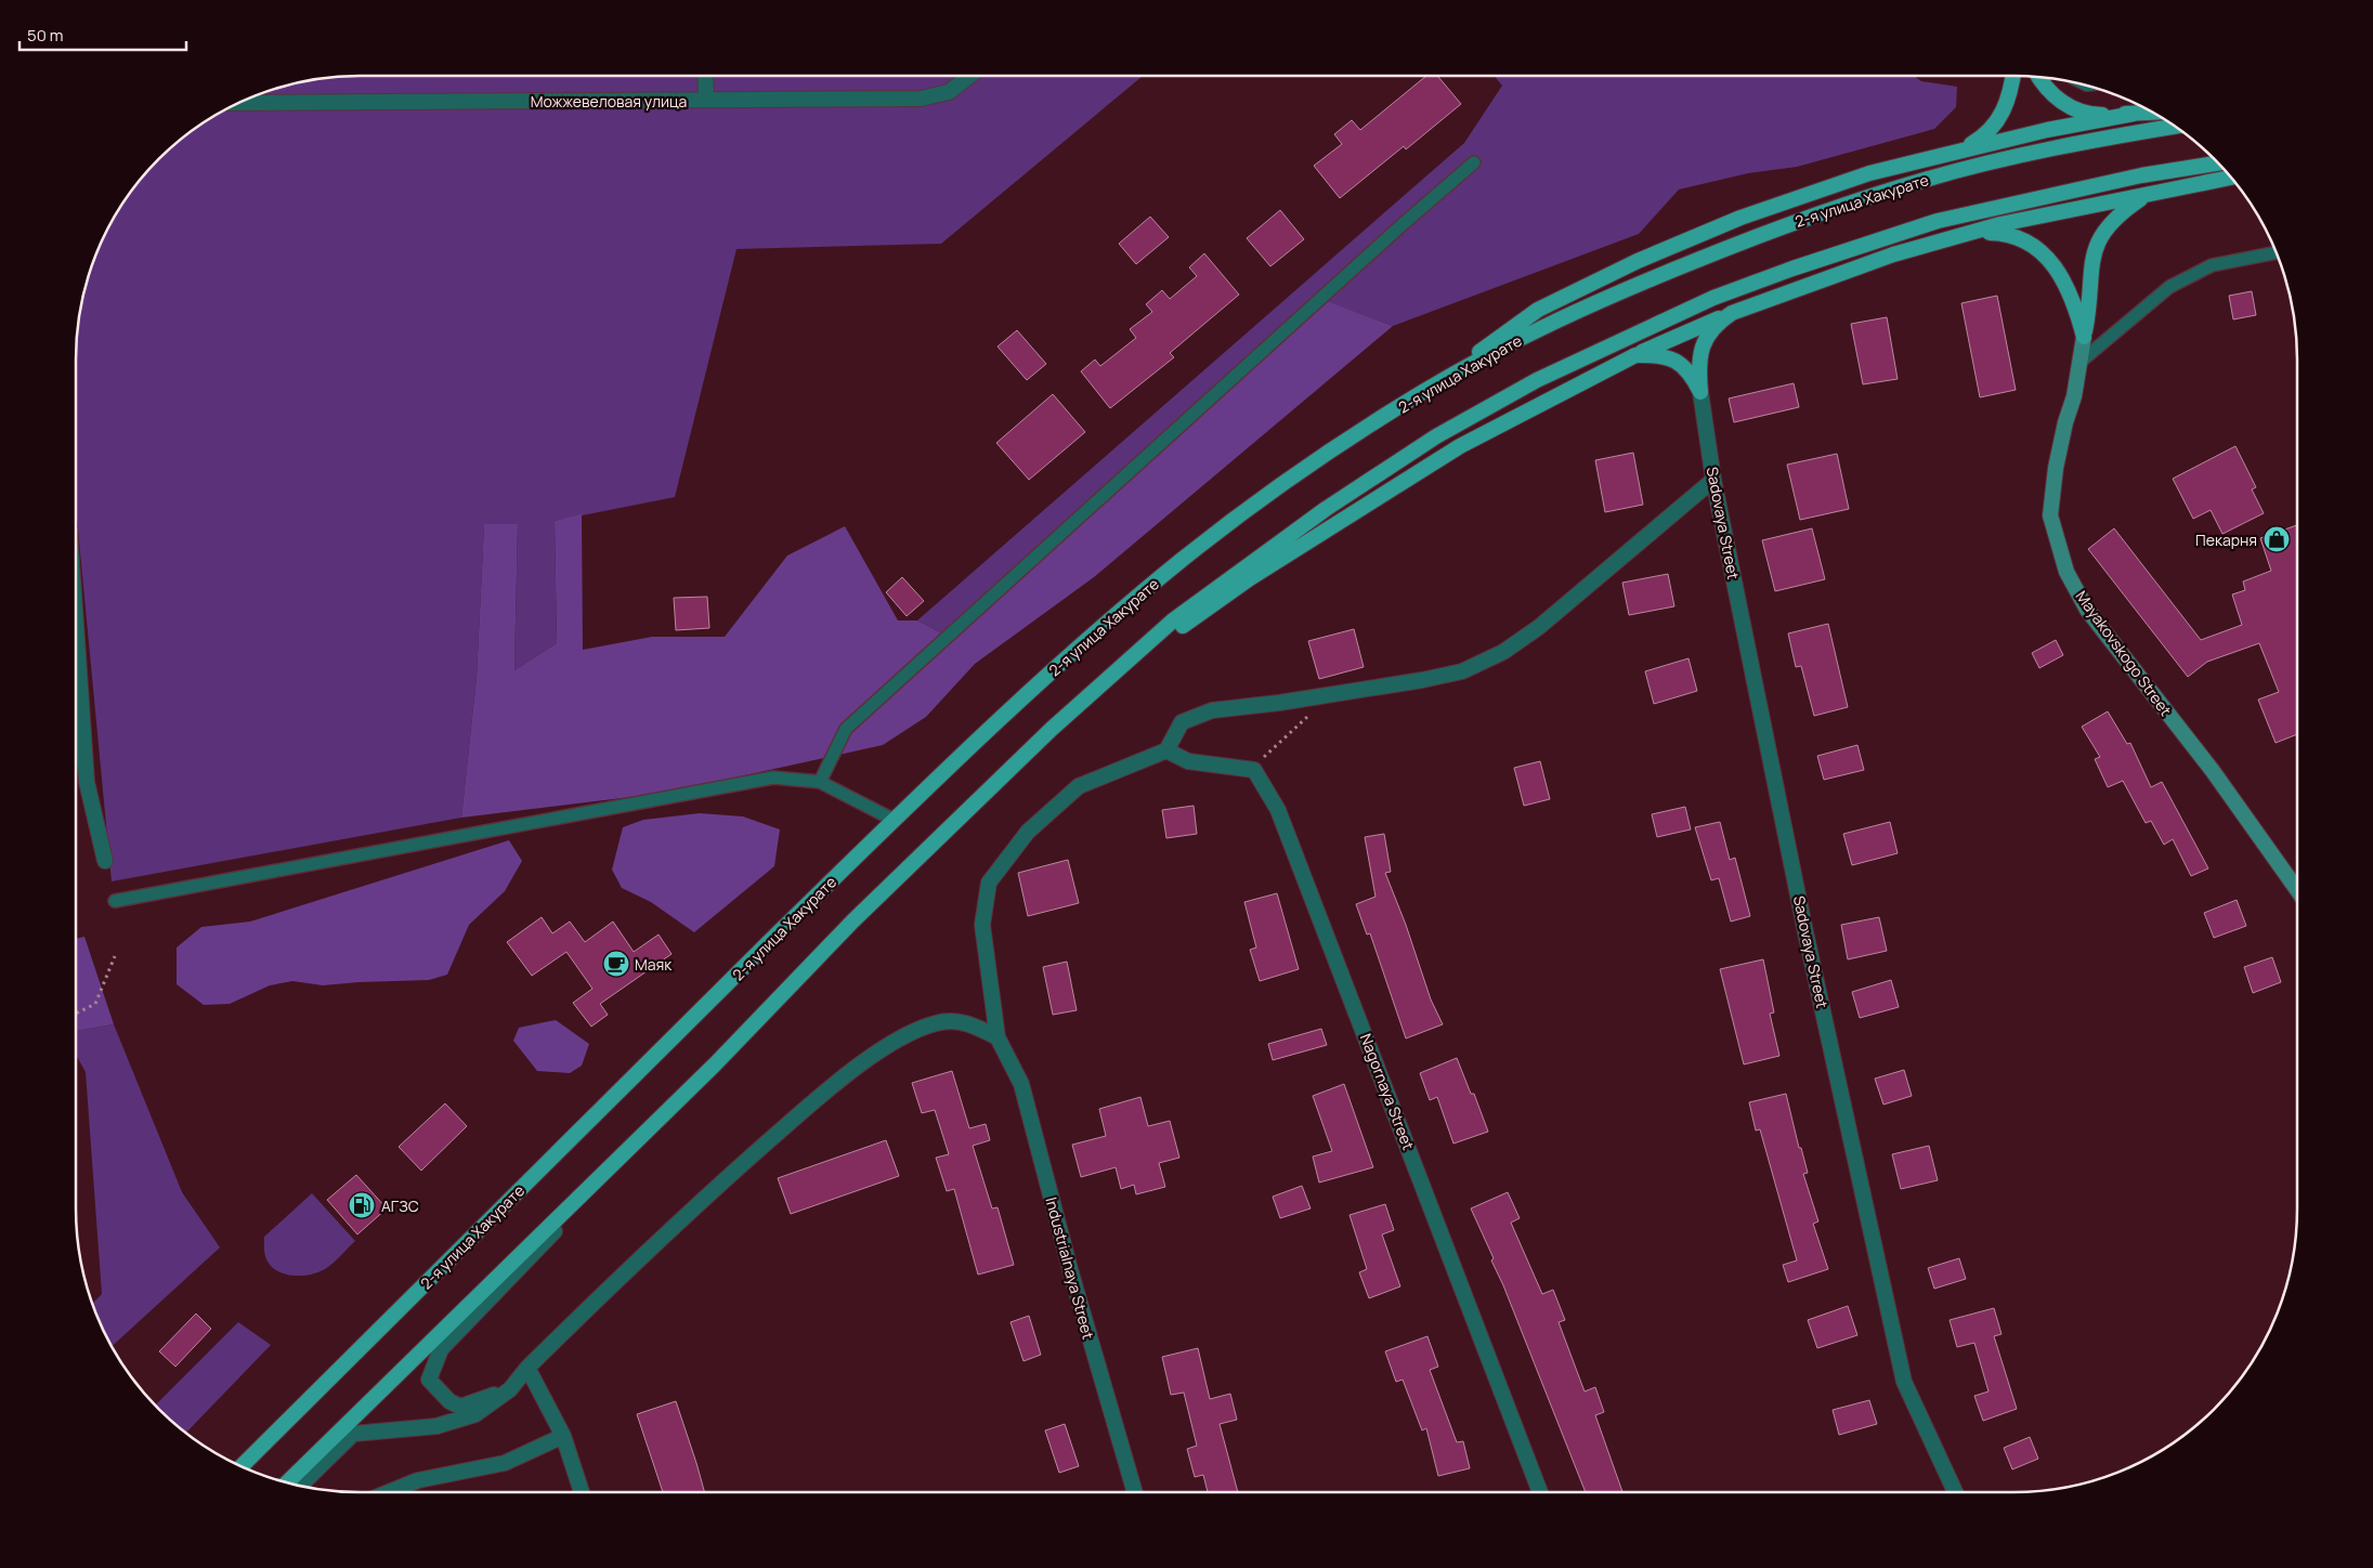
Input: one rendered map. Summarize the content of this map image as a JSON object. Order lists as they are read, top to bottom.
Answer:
{
  "streets": {
    "main road": ["2-я улица Хакурате", "Mayakovskogo Street"],
    "street": [
      "Можжевеловая улица",
      "Sadovaya Street",
      "Nagornaya Street",
      "Industrialnaya Street"
    ]
  },
  "places": {
    "shop": ["Пекарня"],
    "cafe": ["Маяк"],
    "fuel station": ["АГЗС"]
  },
  "scale_bar": "50 m"
}
